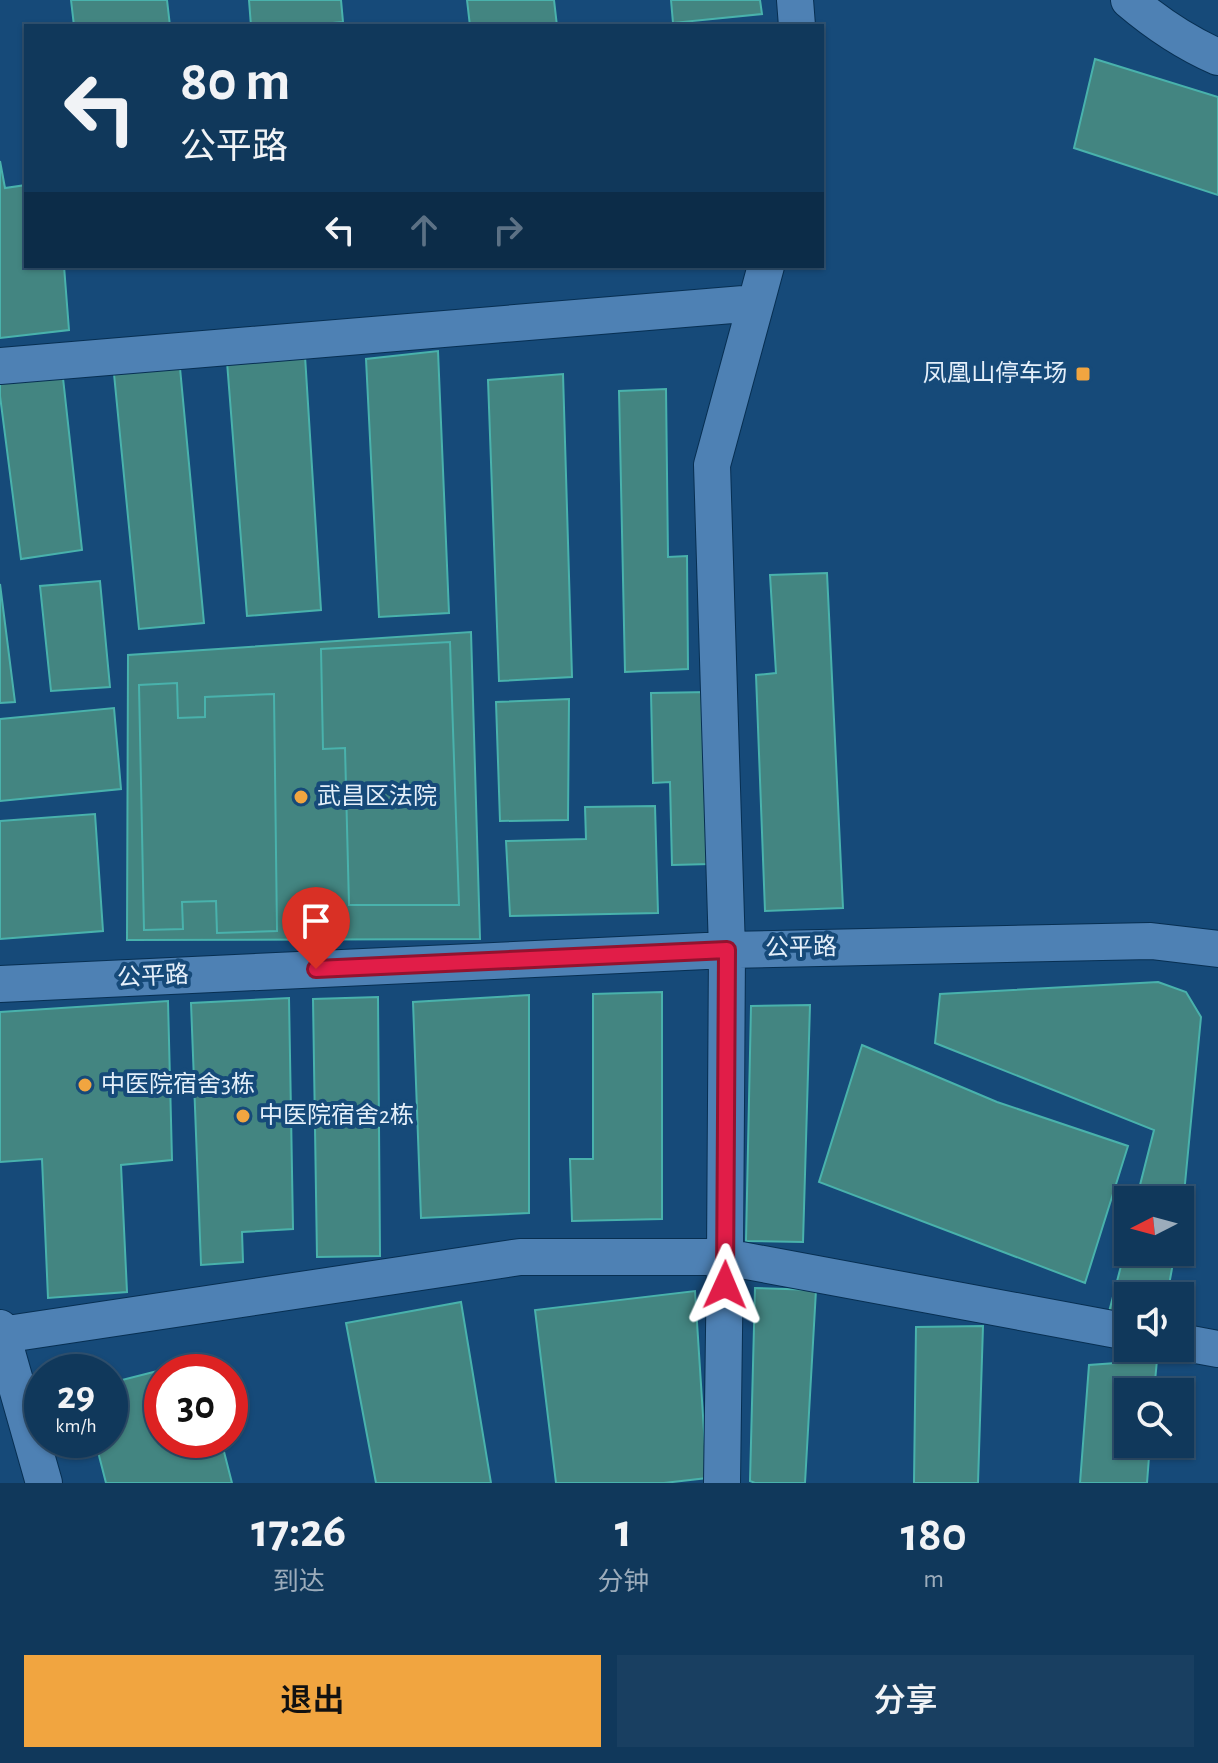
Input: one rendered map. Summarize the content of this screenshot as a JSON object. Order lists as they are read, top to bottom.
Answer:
{
  "streets": {
    "street": ["公平路"]
  },
  "places": {
    "transit": ["凤凰山停车场"],
    "other": ["武昌区法院", "中医院宿舍3栋", "中医院宿舍2栋"]
  },
  "north": "left",
  "page": {
    "turn": ["80 m", "公平路"],
    "speed": "29 km/h",
    "limit": "30",
    "eta": [
      "17:26",
      "到达",
      "1",
      "分钟",
      "180",
      "m"
    ],
    "buttons": ["退出", "分享"]
  }
}
